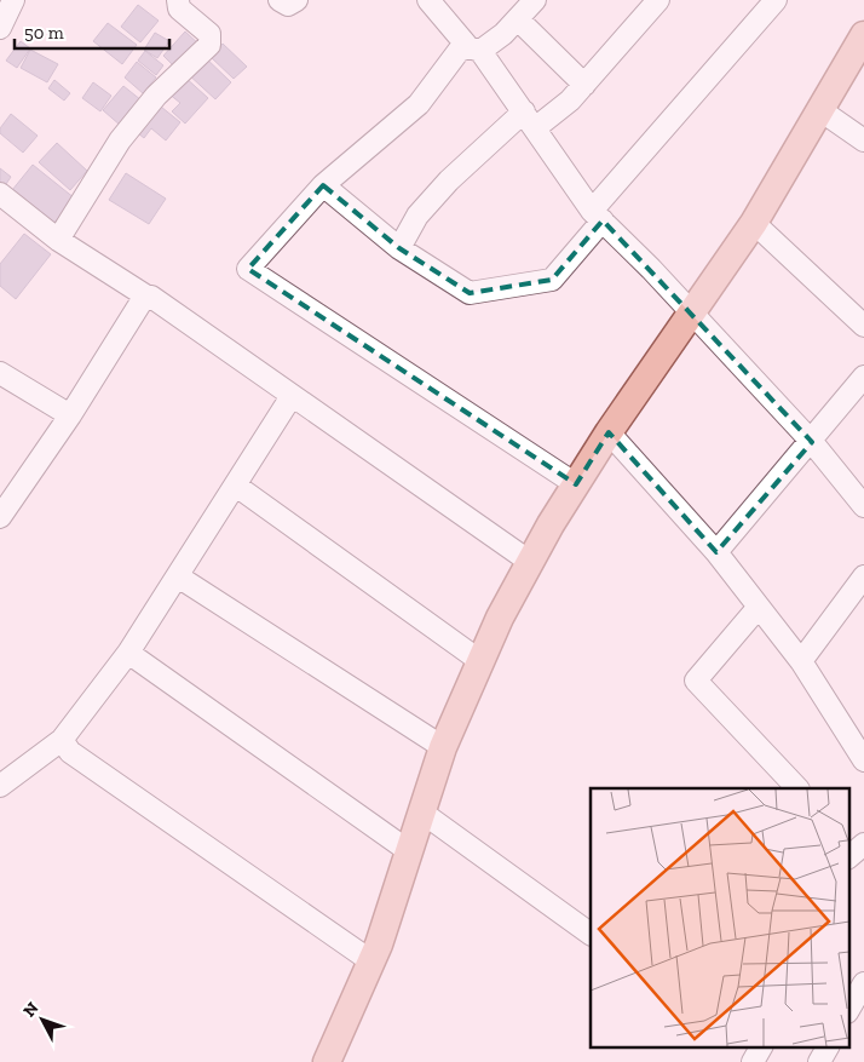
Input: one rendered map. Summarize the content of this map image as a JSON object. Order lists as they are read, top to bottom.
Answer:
{
  "scale_bar": "50 m",
  "north": "top left"
}
